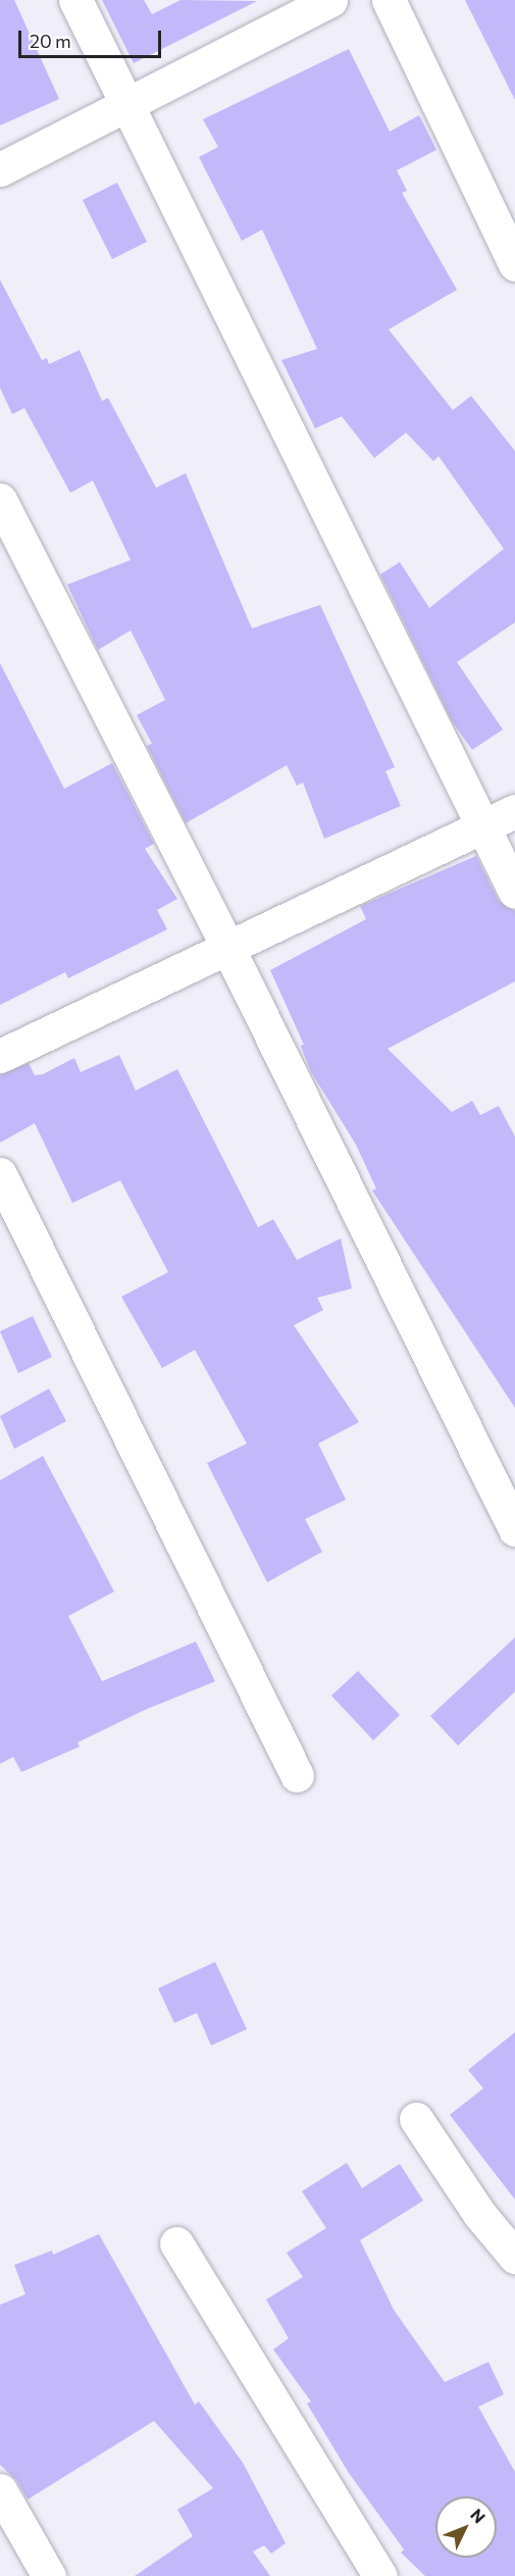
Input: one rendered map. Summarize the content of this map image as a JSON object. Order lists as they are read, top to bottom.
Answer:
{
  "scale_bar": "20 m",
  "north": "top right"
}
